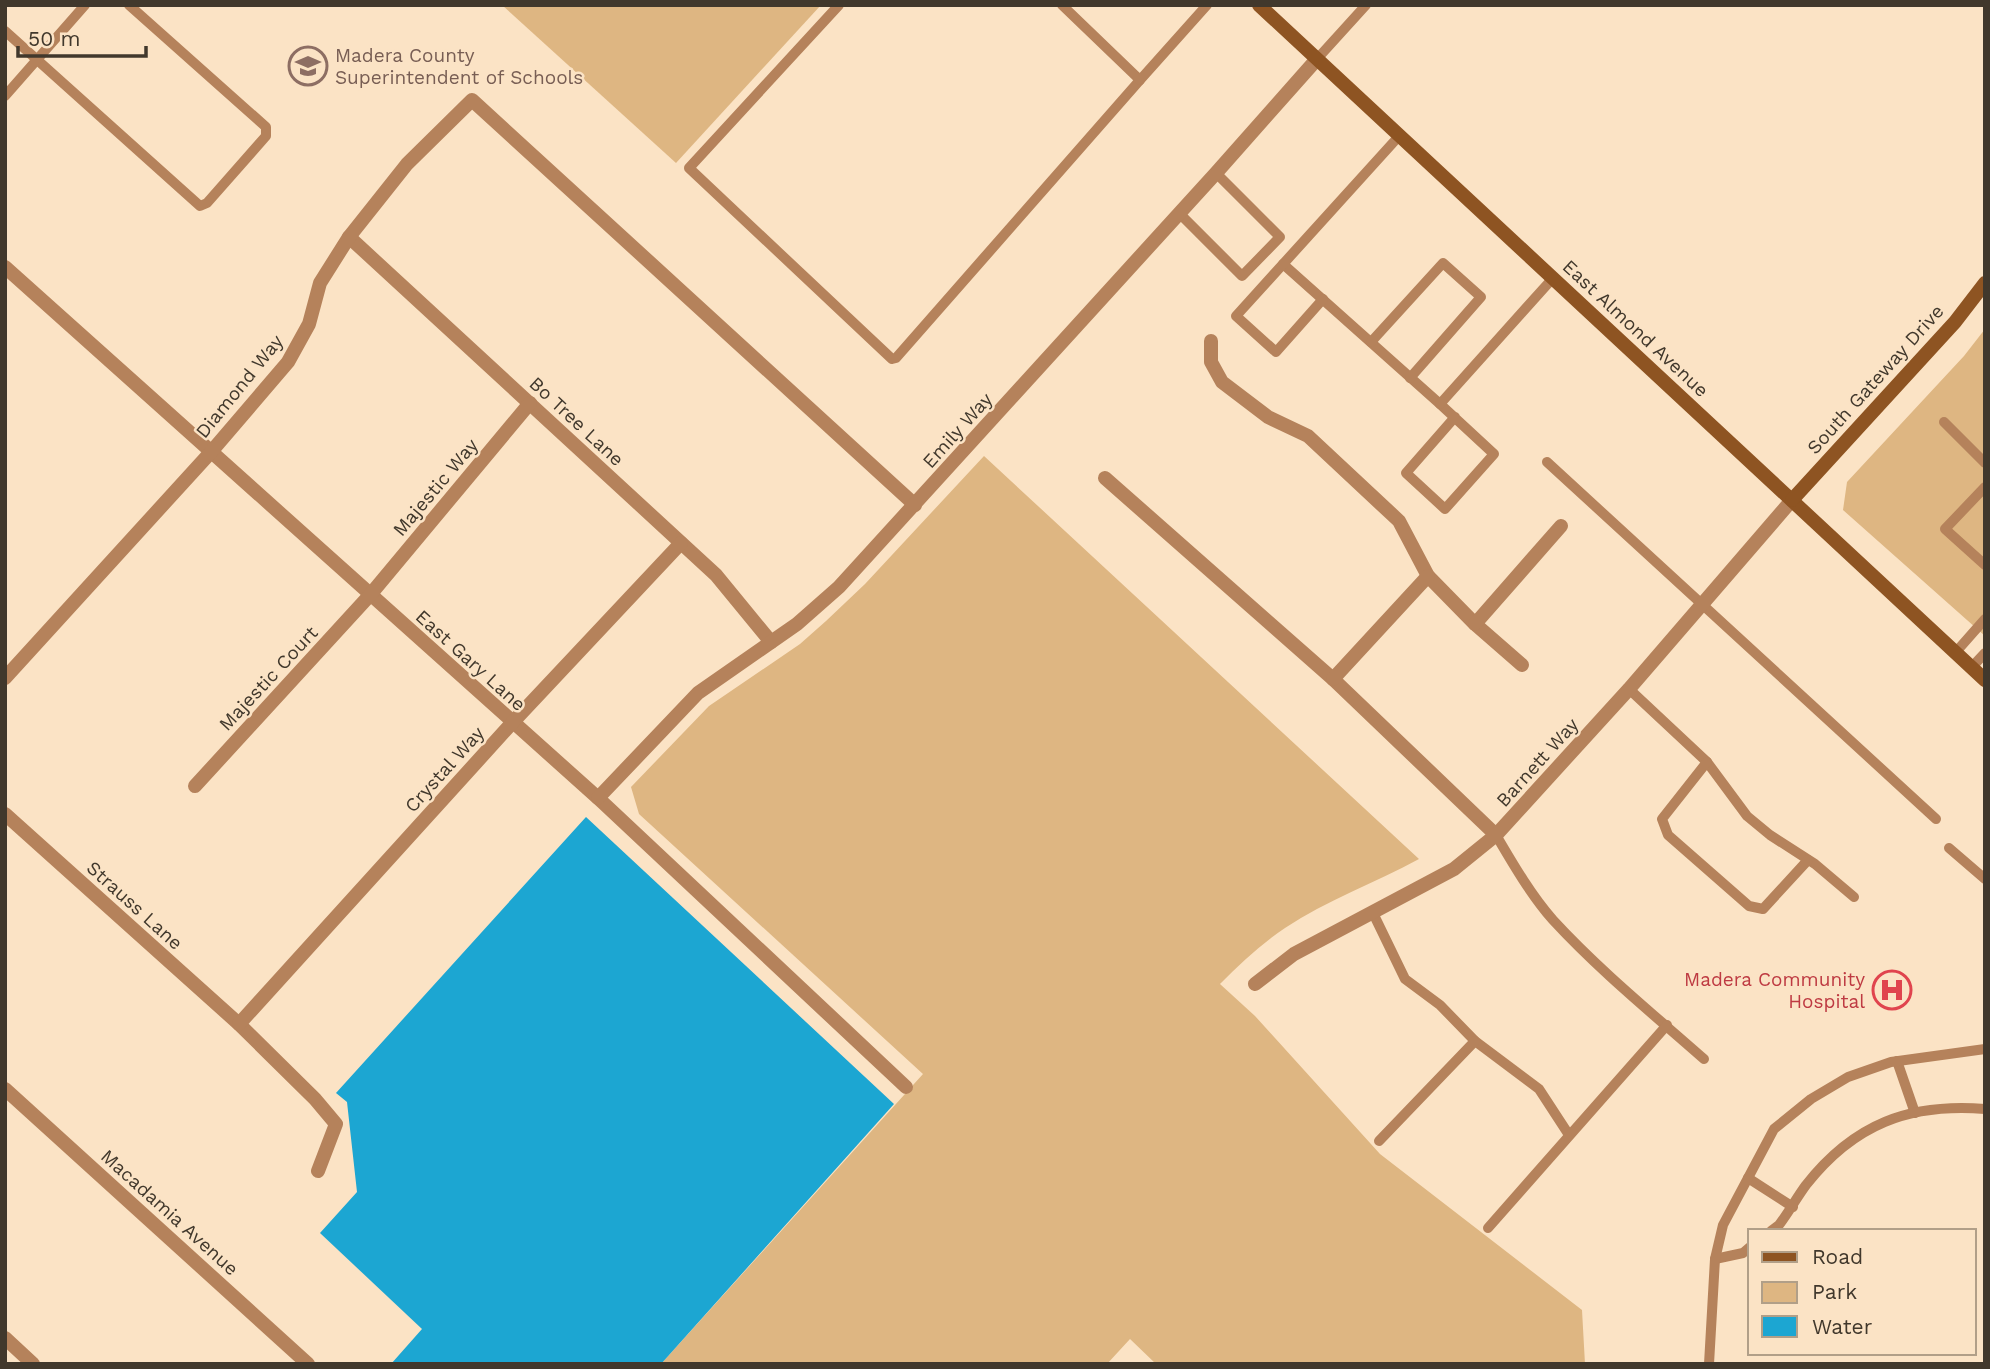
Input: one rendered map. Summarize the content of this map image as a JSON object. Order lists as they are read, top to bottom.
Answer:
{
  "streets": {
    "main road": ["East Almond Avenue", "South Gateway Drive"],
    "street": [
      "Diamond Way",
      "Bo Tree Lane",
      "Emily Way",
      "Majestic Way",
      "East Gary Lane",
      "Majestic Court",
      "Barnett Way",
      "Crystal Way",
      "Strauss Lane",
      "Macadamia Avenue"
    ]
  },
  "crossings": [
    ["East Almond Avenue", "South Gateway Drive"],
    ["East Almond Avenue", "Emily Way"],
    ["East Almond Avenue", "Barnett Way"],
    ["South Gateway Drive", "Barnett Way"],
    ["Diamond Way", "Bo Tree Lane"],
    ["Diamond Way", "Emily Way"],
    ["Diamond Way", "East Gary Lane"],
    ["Bo Tree Lane", "Emily Way"],
    ["Bo Tree Lane", "Majestic Way"],
    ["Bo Tree Lane", "Crystal Way"],
    ["Emily Way", "East Gary Lane"],
    ["Majestic Way", "East Gary Lane"],
    ["Majestic Way", "Majestic Court"],
    ["East Gary Lane", "Majestic Court"],
    ["East Gary Lane", "Crystal Way"],
    ["Crystal Way", "Strauss Lane"]
  ],
  "places": {
    "school or university": ["Madera County Superintendent of Schools"],
    "hospital": ["Madera Community Hospital"]
  },
  "legend": ["Road", "Park", "Water"],
  "scale_bar": "50 m"
}
